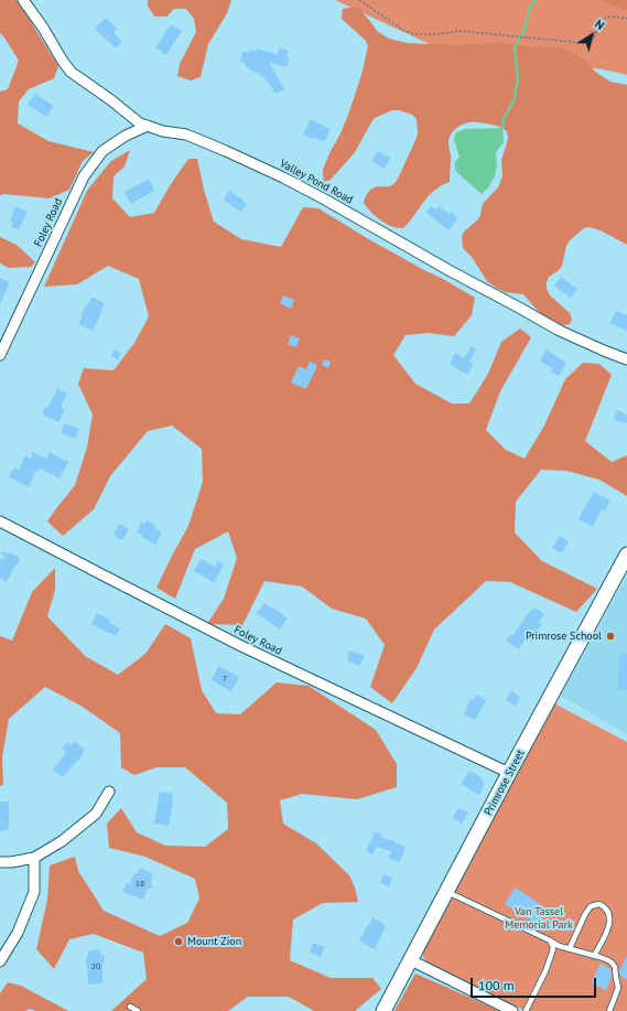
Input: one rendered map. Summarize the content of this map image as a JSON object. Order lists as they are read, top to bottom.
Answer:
{
  "streets": {
    "main road": ["Primrose Street"],
    "street": ["Valley Pond Road", "Foley Road"]
  },
  "crossings": [
    ["Valley Pond Road", "Foley Road"],
    ["Foley Road", "Primrose Street"]
  ],
  "parks": ["Van Tassel Memorial Park"],
  "places": ["Primrose School", "Mount Zion"],
  "house_numbers": ["7", "18", "20"],
  "scale_bar": "100 m",
  "north": "top right"
}
